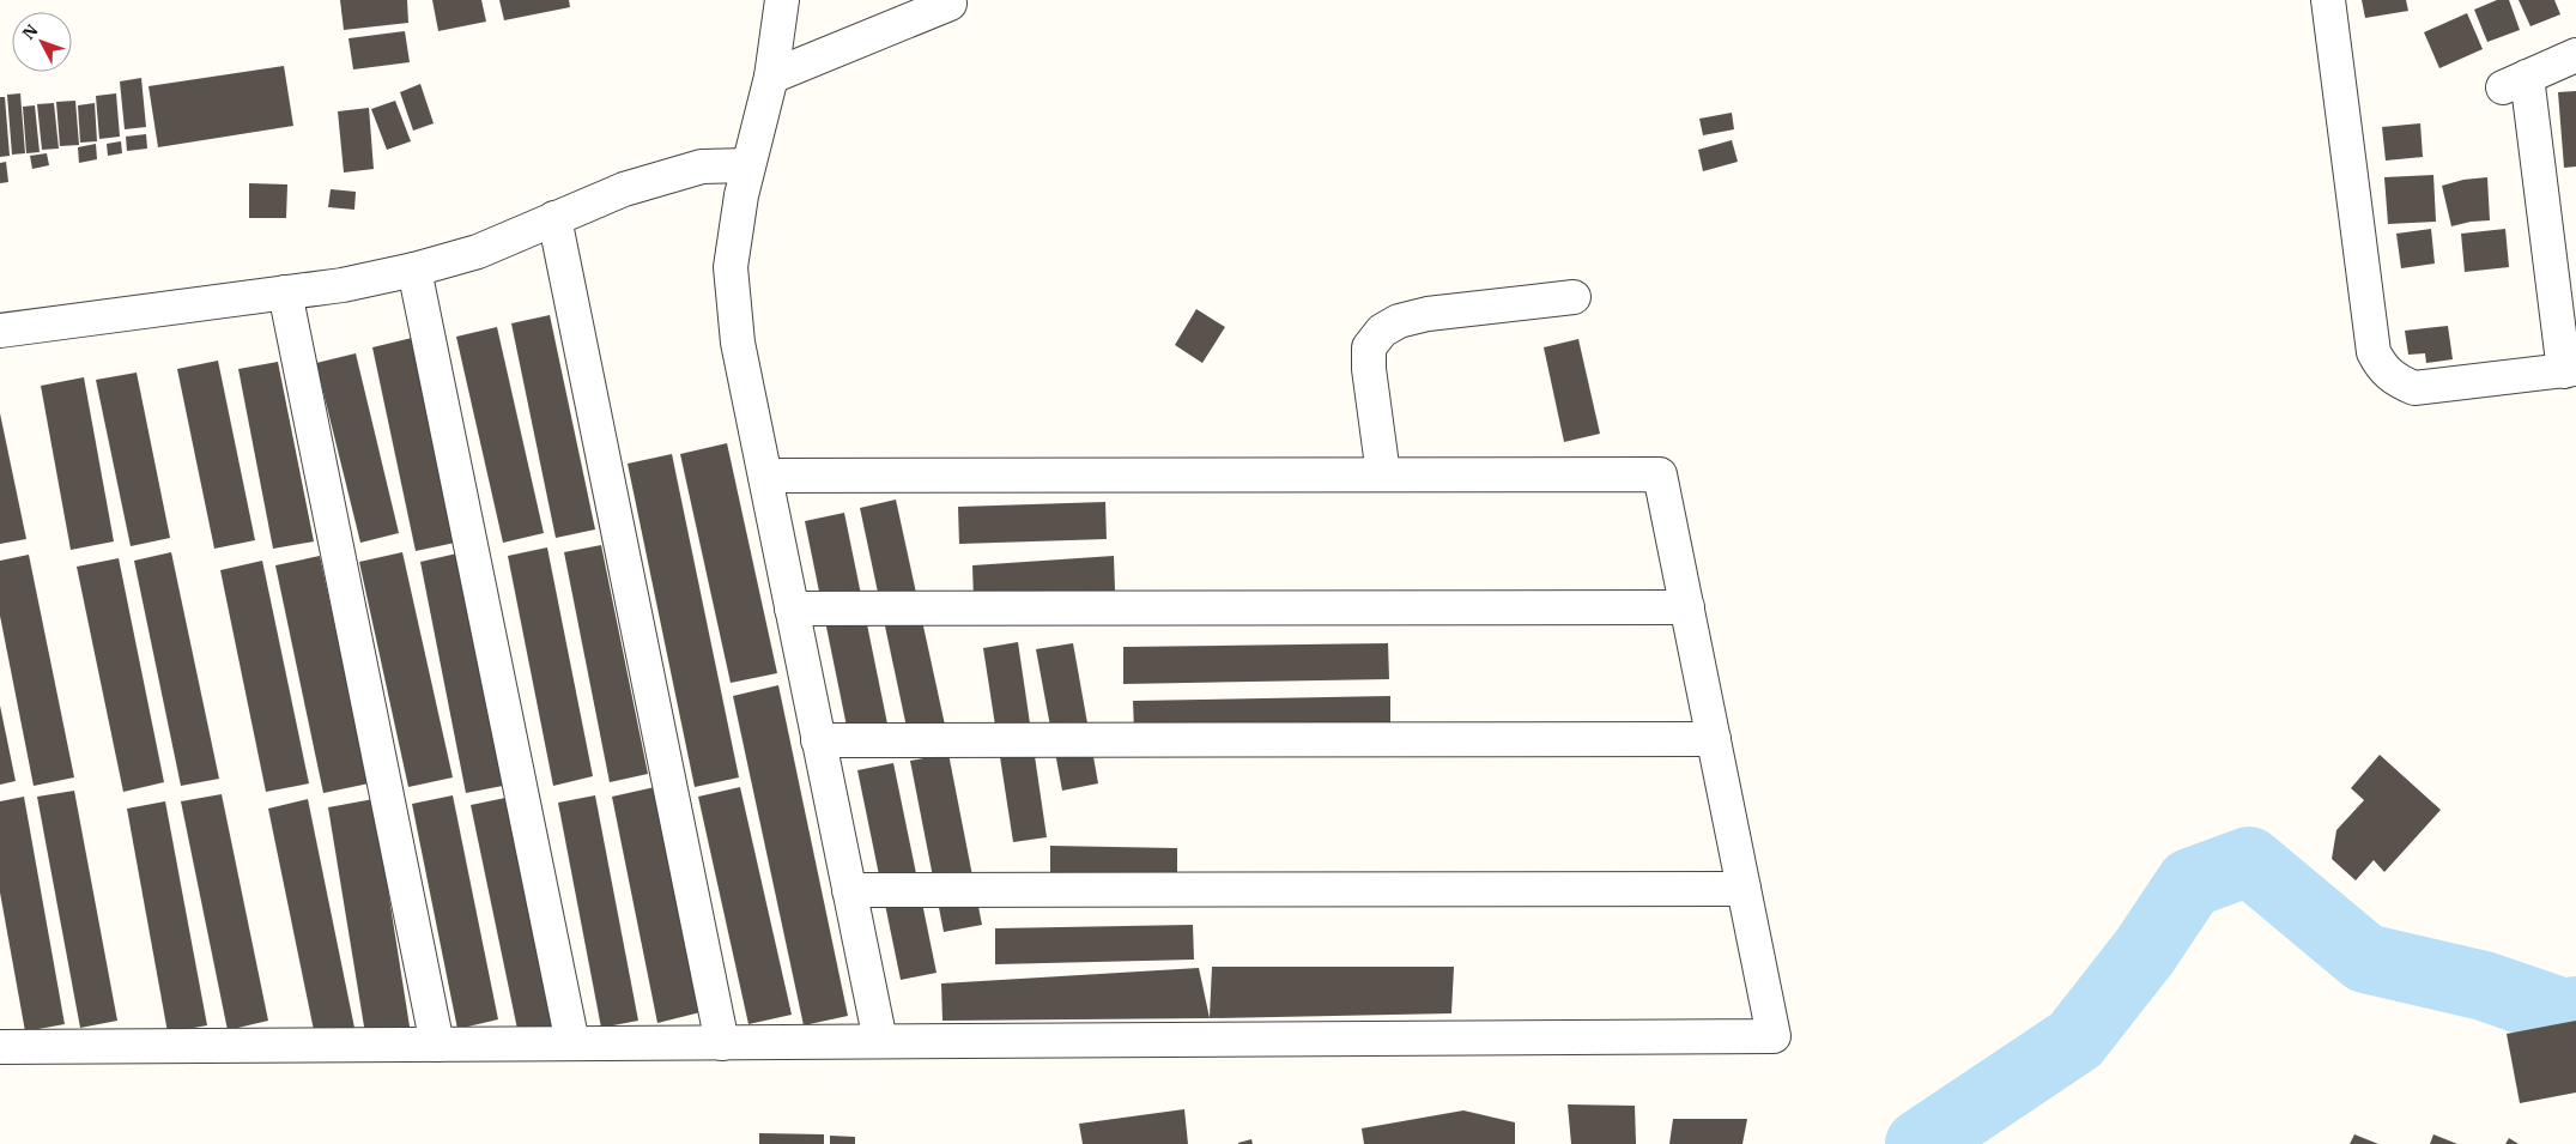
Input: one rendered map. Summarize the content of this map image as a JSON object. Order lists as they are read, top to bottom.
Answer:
{
  "north": "top left"
}
